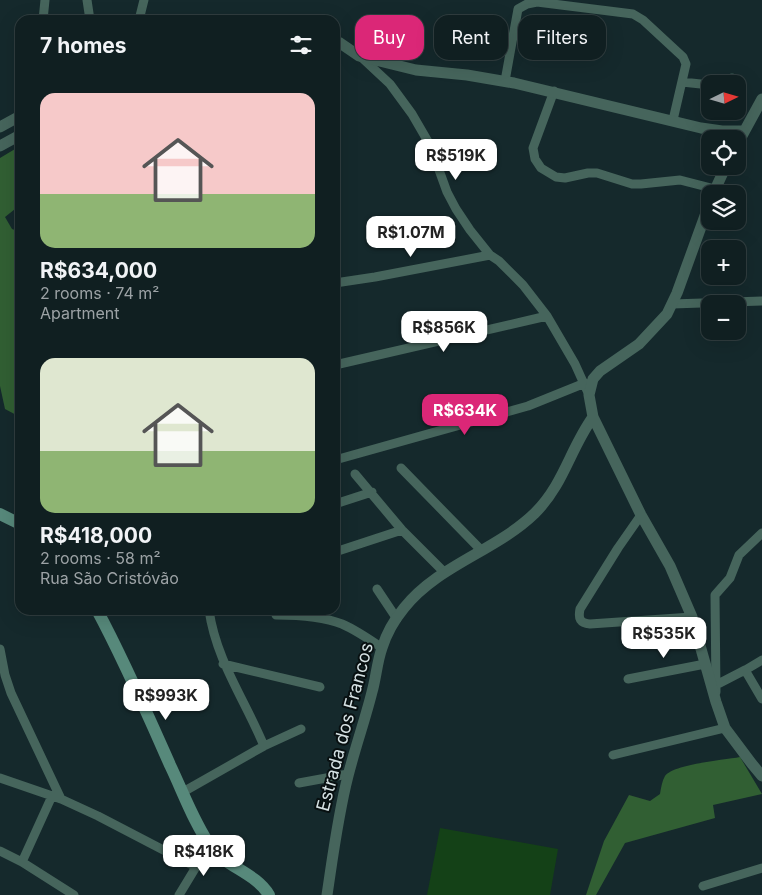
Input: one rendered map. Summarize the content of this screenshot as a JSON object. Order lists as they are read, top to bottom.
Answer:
{
  "streets": {
    "street": ["Estrada dos Francos"]
  },
  "north": "right",
  "page": {
    "chip": ["Buy", "Rent", "Filters"],
    "heading": "7 homes",
    "map_buttons": ["+", "−"],
    "list": [
      {
        "name": "R$634,000",
        "note": "2 rooms · 74 m² · Apartment"
      },
      {
        "name": "R$418,000",
        "note": "2 rooms · 58 m² · Rua São Cristóvão"
      }
    ],
    "price": [
      "R$519K",
      "R$1.07M",
      "R$856K",
      "R$634K",
      "R$535K",
      "R$993K",
      "R$418K"
    ]
  }
}
